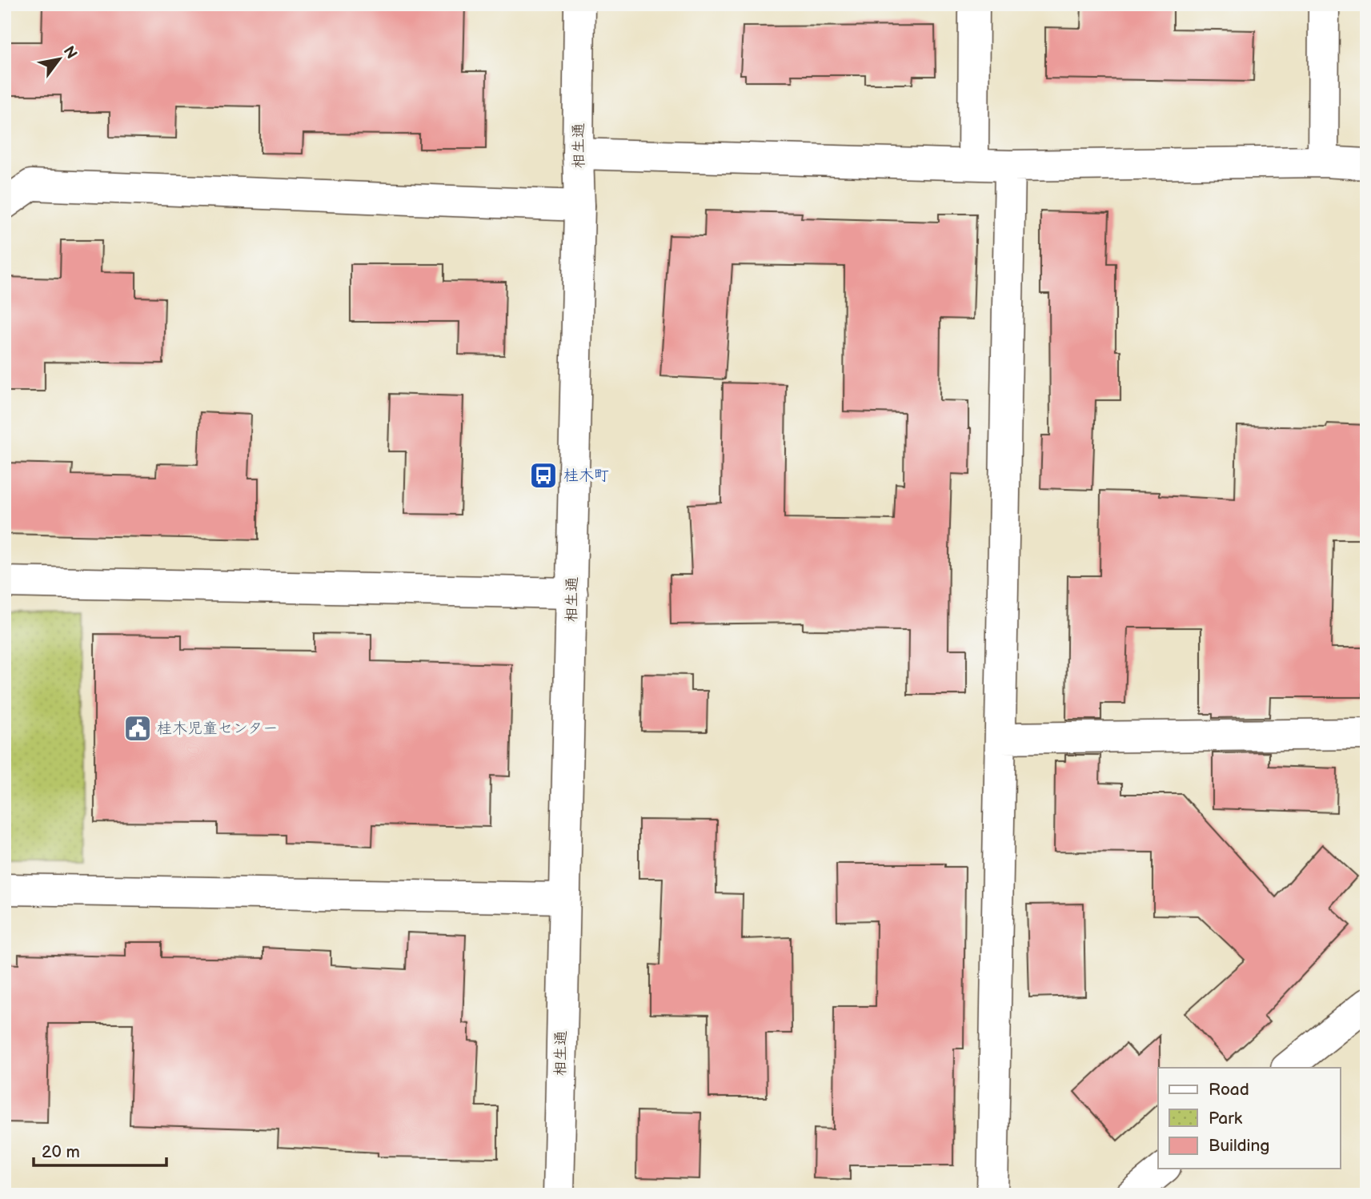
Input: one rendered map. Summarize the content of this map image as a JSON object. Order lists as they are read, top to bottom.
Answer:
{
  "streets": {
    "street": ["相生通"]
  },
  "places": {
    "bus stop": ["桂木町"],
    "public building": ["桂木児童センター"]
  },
  "legend": ["Road", "Park", "Building"],
  "scale_bar": "20 m",
  "north": "top right"
}
